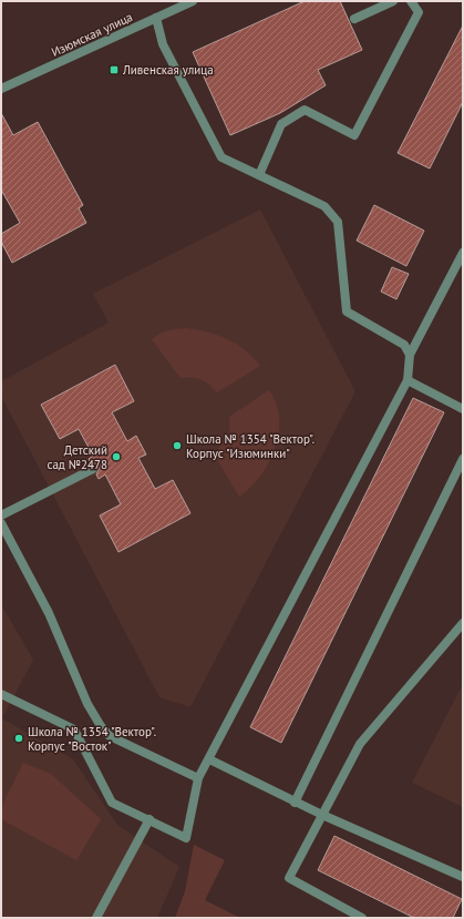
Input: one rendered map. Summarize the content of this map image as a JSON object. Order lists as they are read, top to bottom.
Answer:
{
  "streets": {
    "street": ["Изюмская улица"]
  },
  "places": {
    "transit": ["Ливенская улица"],
    "other": ["Школа № 1354 \"Вектор\". Корпус \"Изюминки\"", "Детский сад №2478", "Школа № 1354 \"Вектор\". Корпус \"Восток\""]
  }
}
